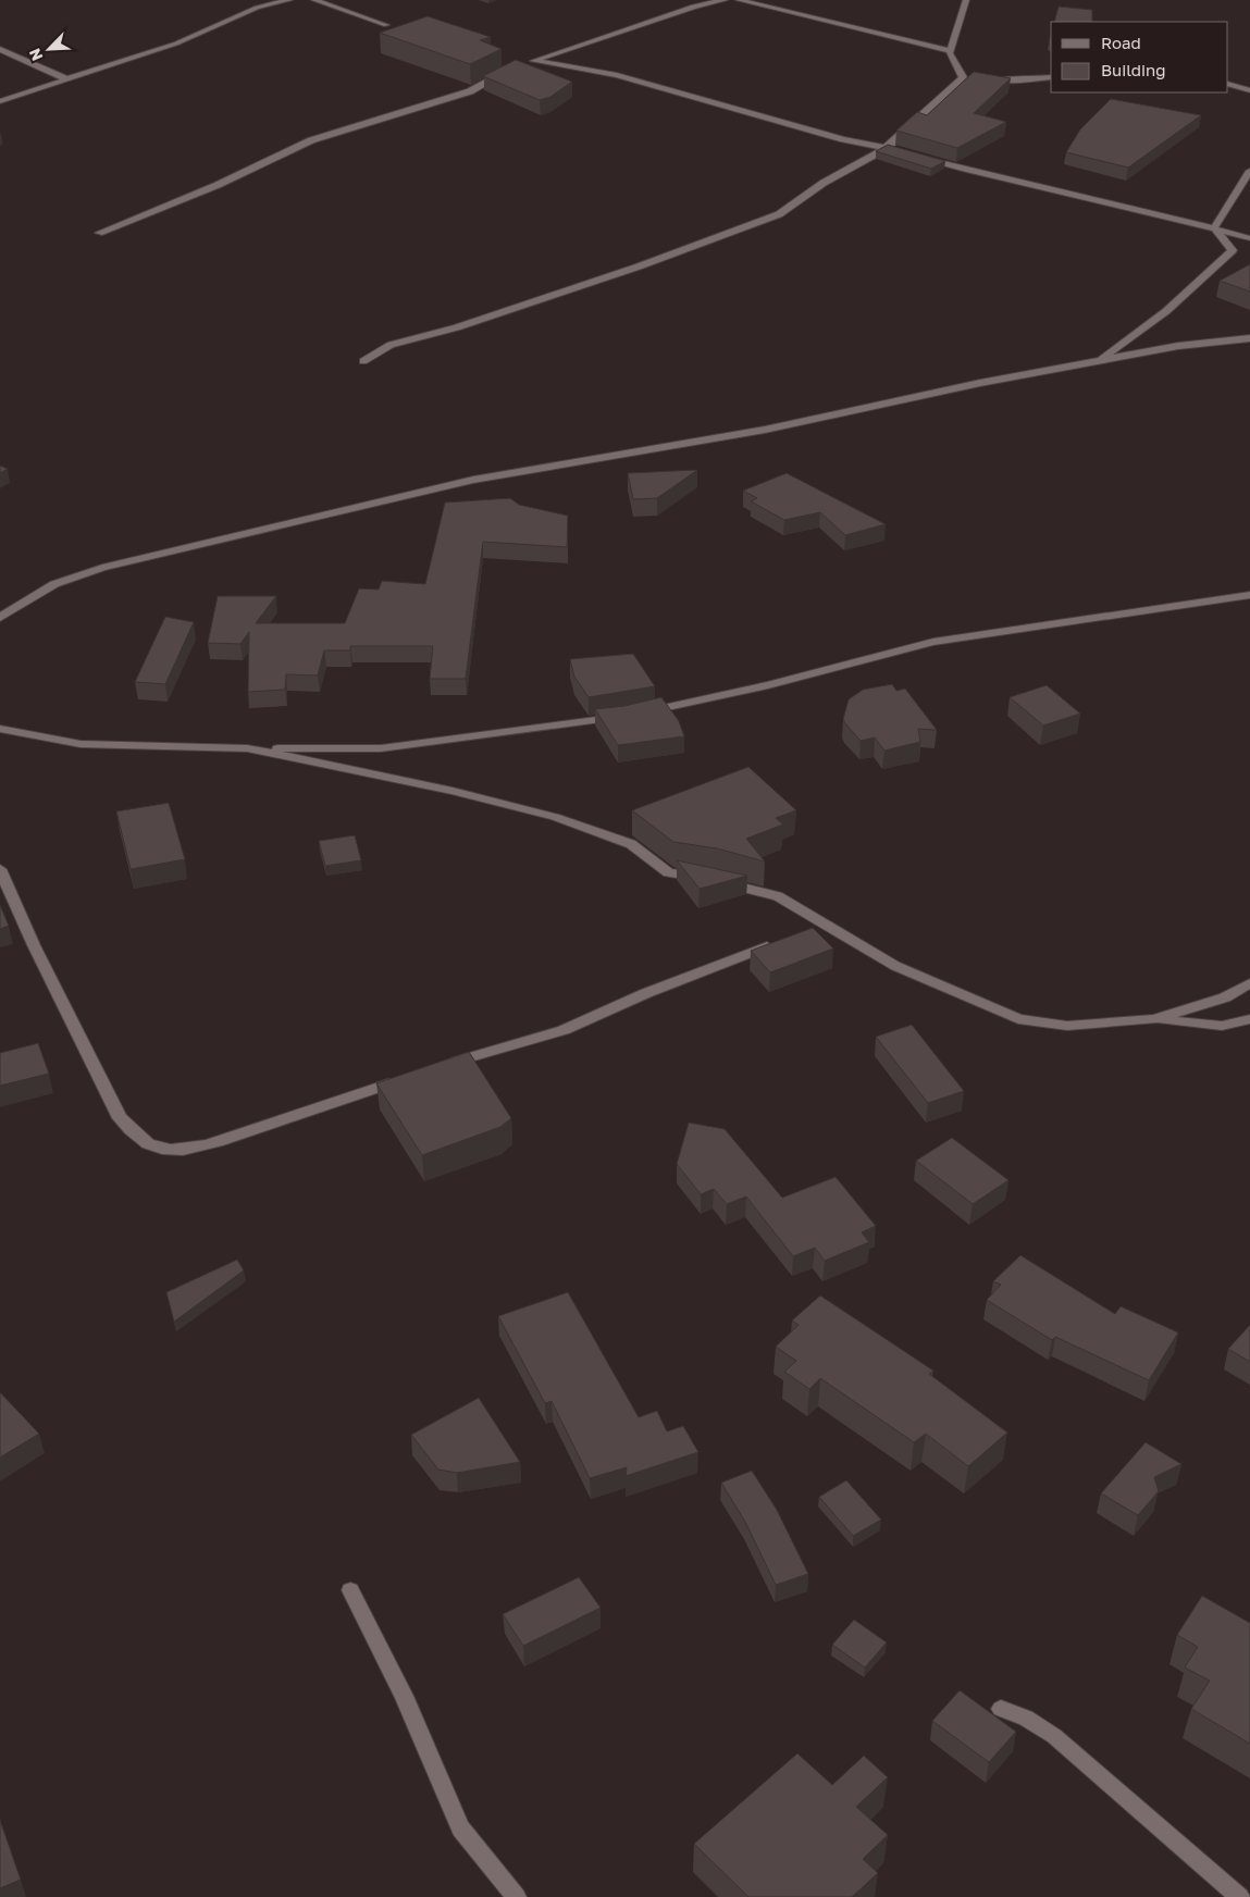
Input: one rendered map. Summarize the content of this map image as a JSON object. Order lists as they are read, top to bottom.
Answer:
{
  "legend": ["Road", "Building"],
  "north": "bottom left"
}
